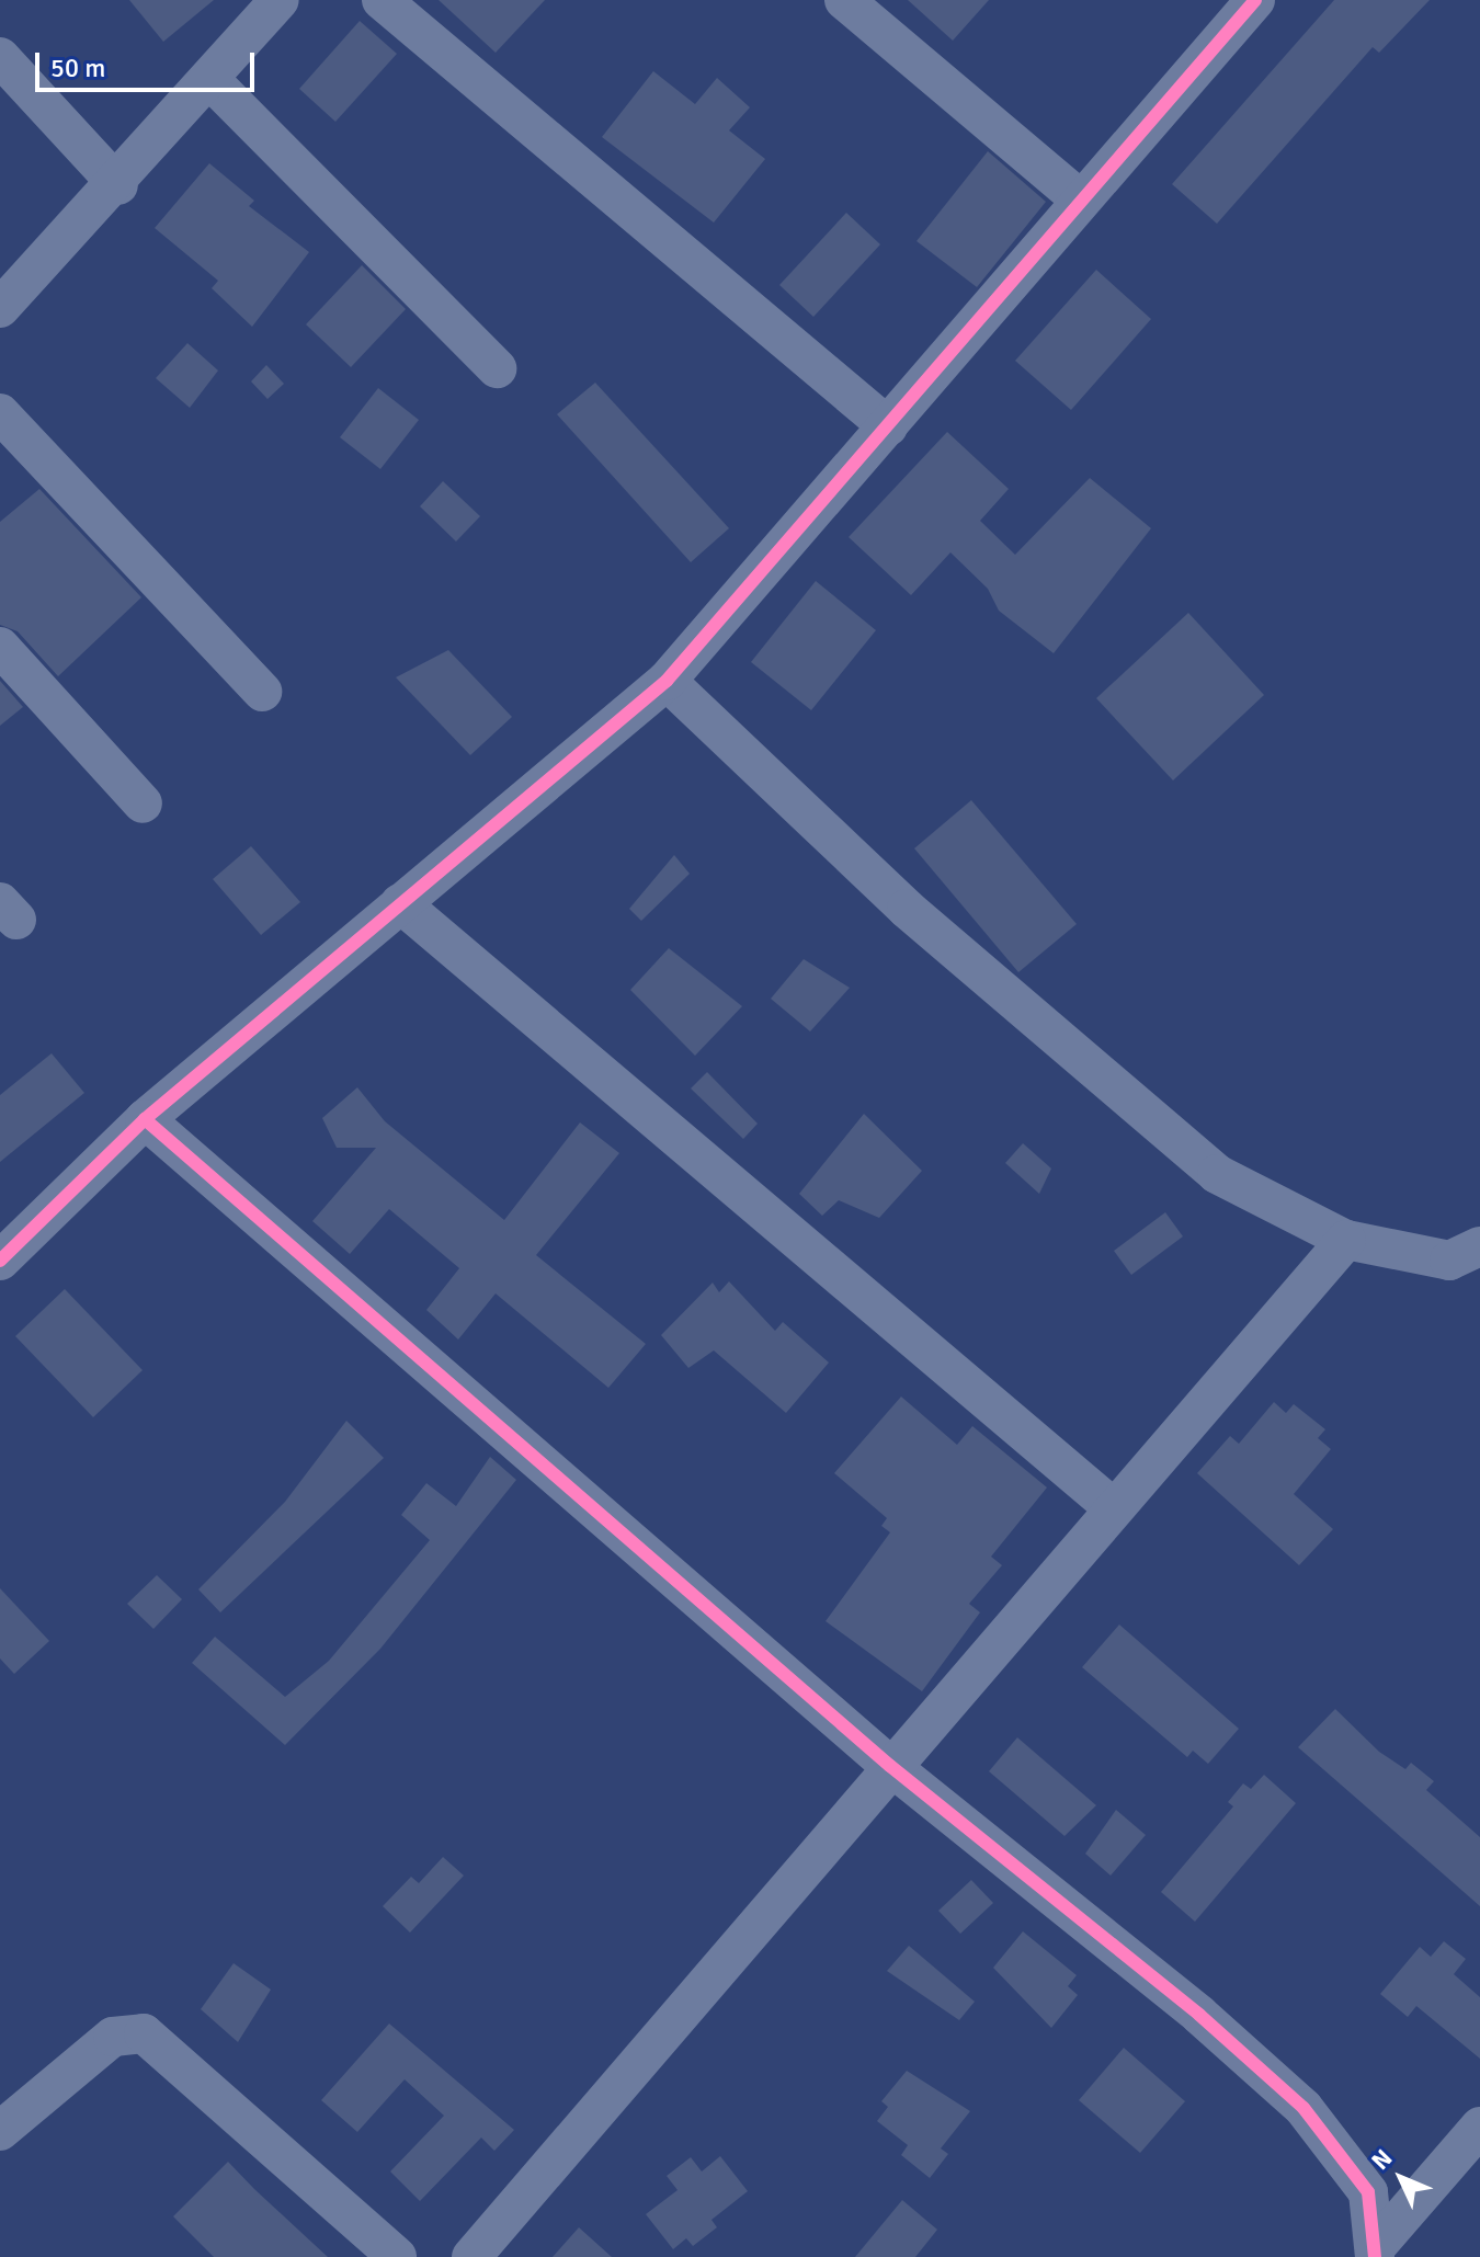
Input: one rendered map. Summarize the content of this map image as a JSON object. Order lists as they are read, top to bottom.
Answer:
{
  "scale_bar": "50 m",
  "north": "top left"
}
